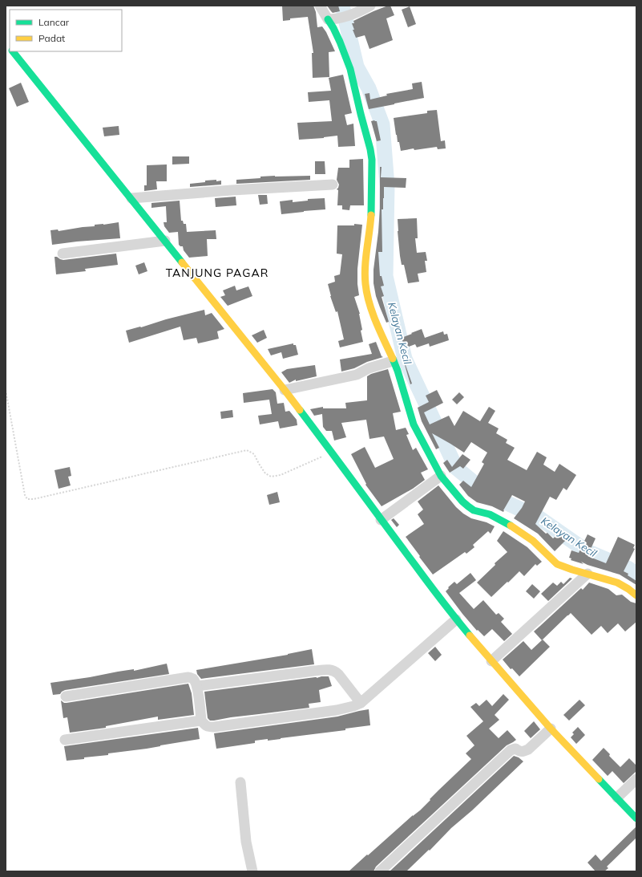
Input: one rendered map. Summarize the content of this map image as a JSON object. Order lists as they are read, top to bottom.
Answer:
{
  "districts": ["TANJUNG PAGAR"],
  "water": ["Kelayan Kecil"],
  "legend": ["Lancar", "Padat"]
}
